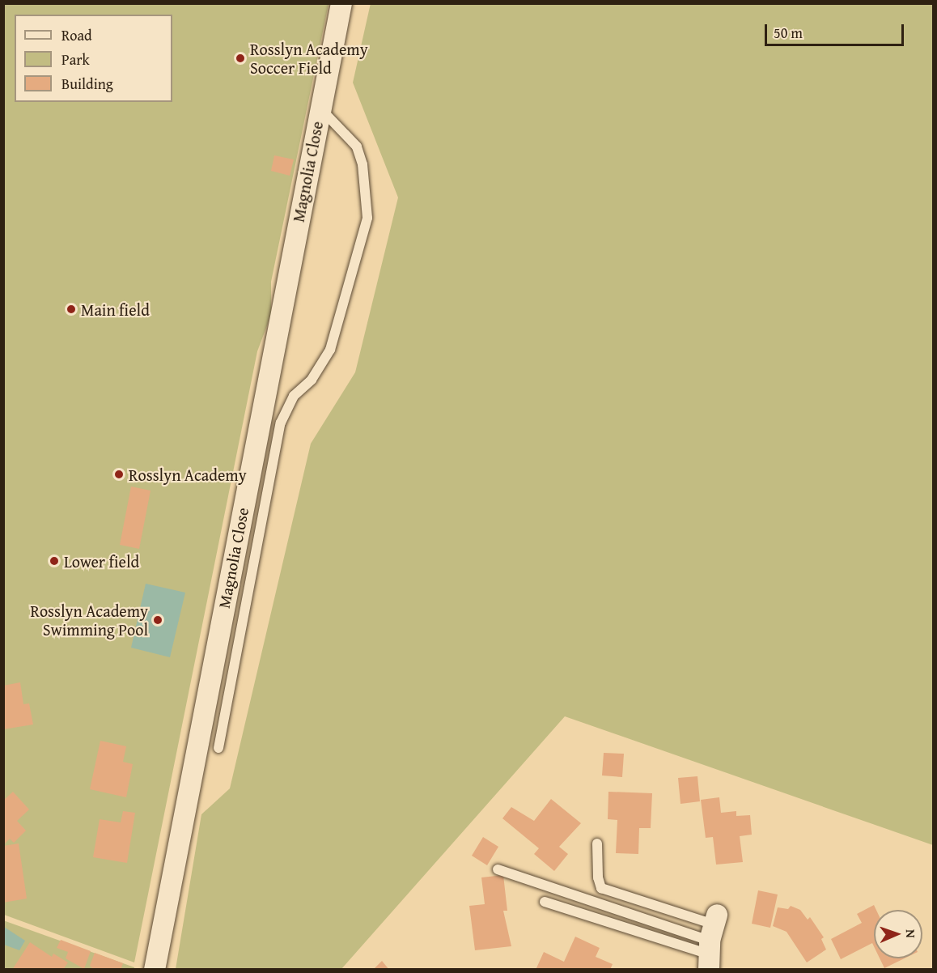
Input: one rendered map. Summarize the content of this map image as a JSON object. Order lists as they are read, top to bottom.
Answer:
{
  "streets": {
    "street": ["Magnolia Close"]
  },
  "places": [
    "Rosslyn Academy Soccer Field",
    "Main field",
    "Rosslyn Academy",
    "Lower field",
    "Rosslyn Academy Swimming Pool"
  ],
  "legend": ["Road", "Park", "Building"],
  "scale_bar": "50 m",
  "north": "right"
}
